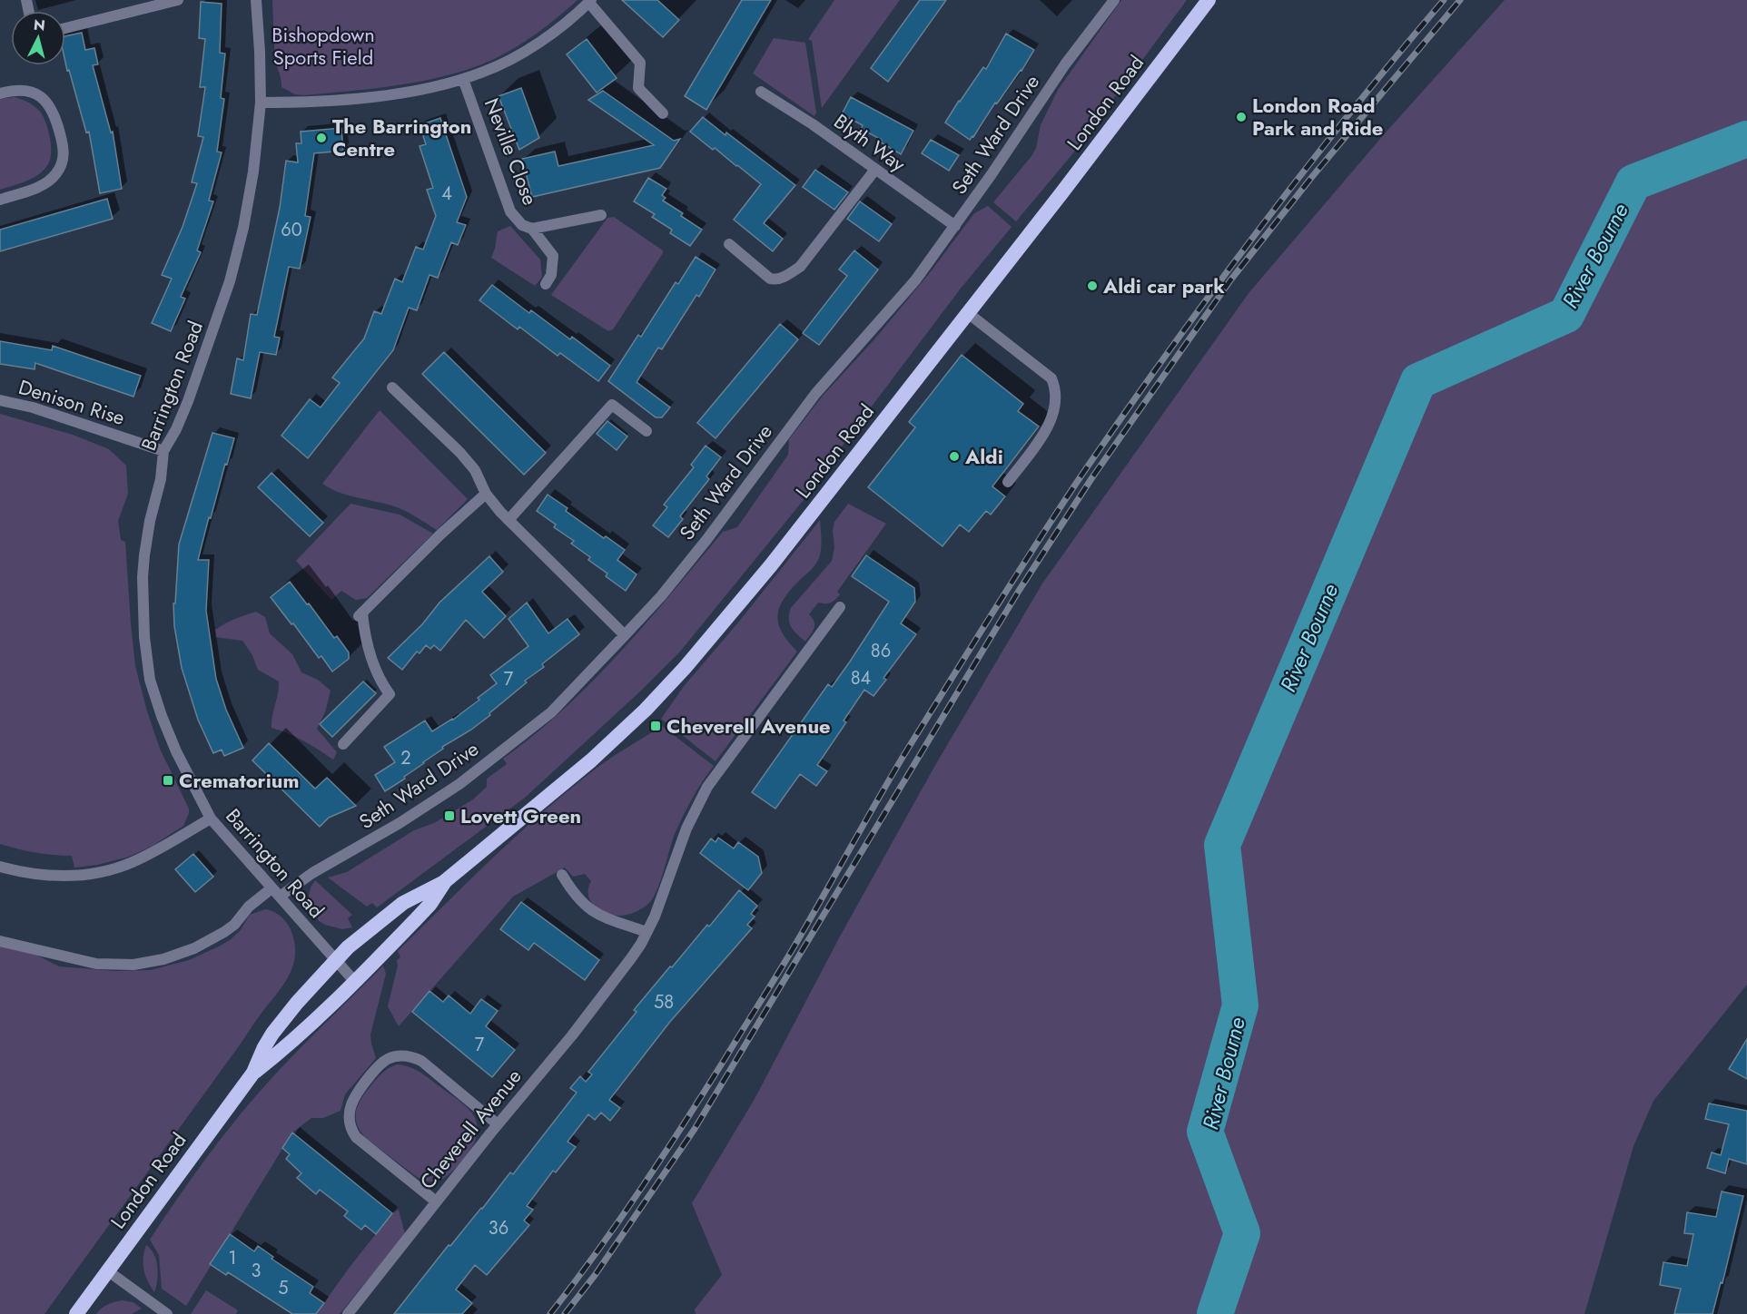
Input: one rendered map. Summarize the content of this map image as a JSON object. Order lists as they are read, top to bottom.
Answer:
{
  "streets": {
    "highway": ["London Road"],
    "street": [
      "Seth Ward Drive",
      "Blyth Way",
      "Neville Close",
      "Barrington Road",
      "Denison Rise",
      "Cheverell Avenue"
    ]
  },
  "crossings": [
    ["London Road", "Barrington Road"],
    ["Seth Ward Drive", "Blyth Way"],
    ["Seth Ward Drive", "Barrington Road"],
    ["Barrington Road", "Denison Rise"]
  ],
  "water": ["River Bourne"],
  "parks": ["Bishopdown Sports Field"],
  "places": {
    "other": [
      "London Road Park and Ride",
      "The Barrington Centre",
      "Aldi car park",
      "Aldi"
    ],
    "transit": ["Cheverell Avenue", "Crematorium", "Lovett Green"]
  },
  "house_numbers": [
    "4",
    "60",
    "86",
    "84",
    "7",
    "2",
    "58",
    "7",
    "36",
    "1",
    "3",
    "5"
  ],
  "north": "top"
}
